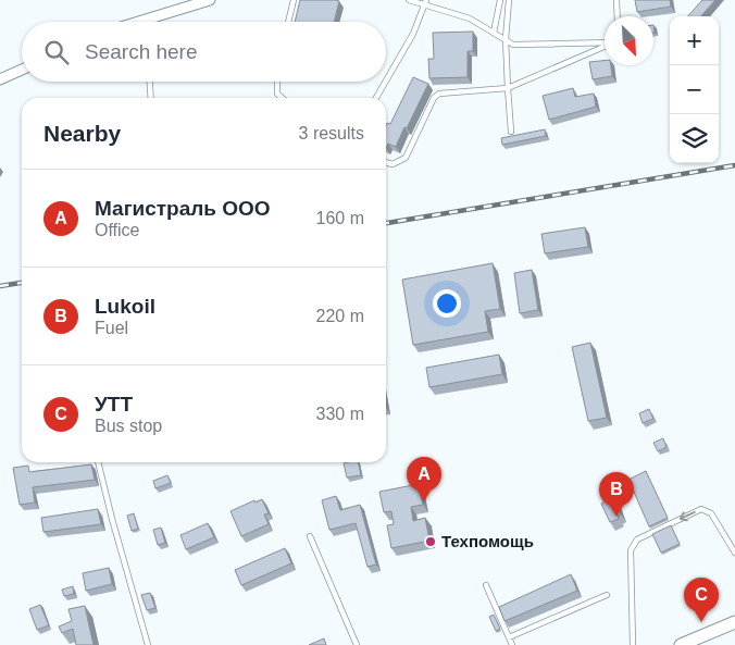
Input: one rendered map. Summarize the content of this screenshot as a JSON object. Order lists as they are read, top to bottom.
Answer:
{
  "places": ["Техпомощь"],
  "north": "bottom right",
  "page": {
    "map_buttons": ["+", "−"],
    "search": "Search here",
    "heading": ["Nearby", "3 results"],
    "list": [
      {
        "mark": "A",
        "name": "Магистраль ООО",
        "note": "Office",
        "value": "160 m"
      },
      {
        "mark": "B",
        "name": "Lukoil",
        "note": "Fuel",
        "value": "220 m"
      },
      {
        "mark": "C",
        "name": "УТТ",
        "note": "Bus stop",
        "value": "330 m"
      }
    ],
    "pins": ["A", "B", "C"]
  }
}
